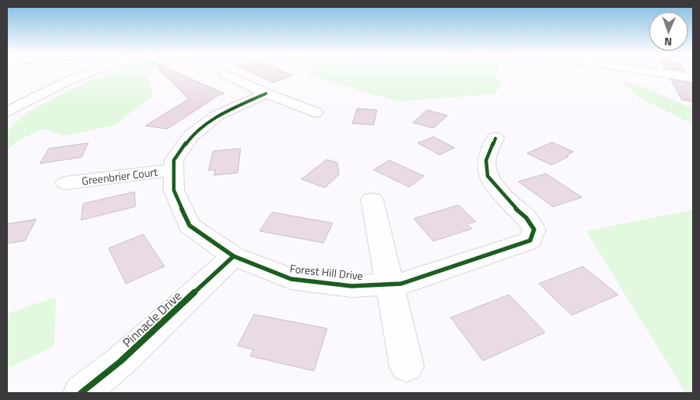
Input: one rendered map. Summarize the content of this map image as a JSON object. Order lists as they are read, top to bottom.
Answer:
{
  "streets": {
    "street": ["Greenbrier Court", "Forest Hill Drive", "Pinnacle Drive"]
  },
  "crossings": [
    ["Greenbrier Court", "Forest Hill Drive"],
    ["Forest Hill Drive", "Pinnacle Drive"]
  ],
  "north": "bottom"
}
